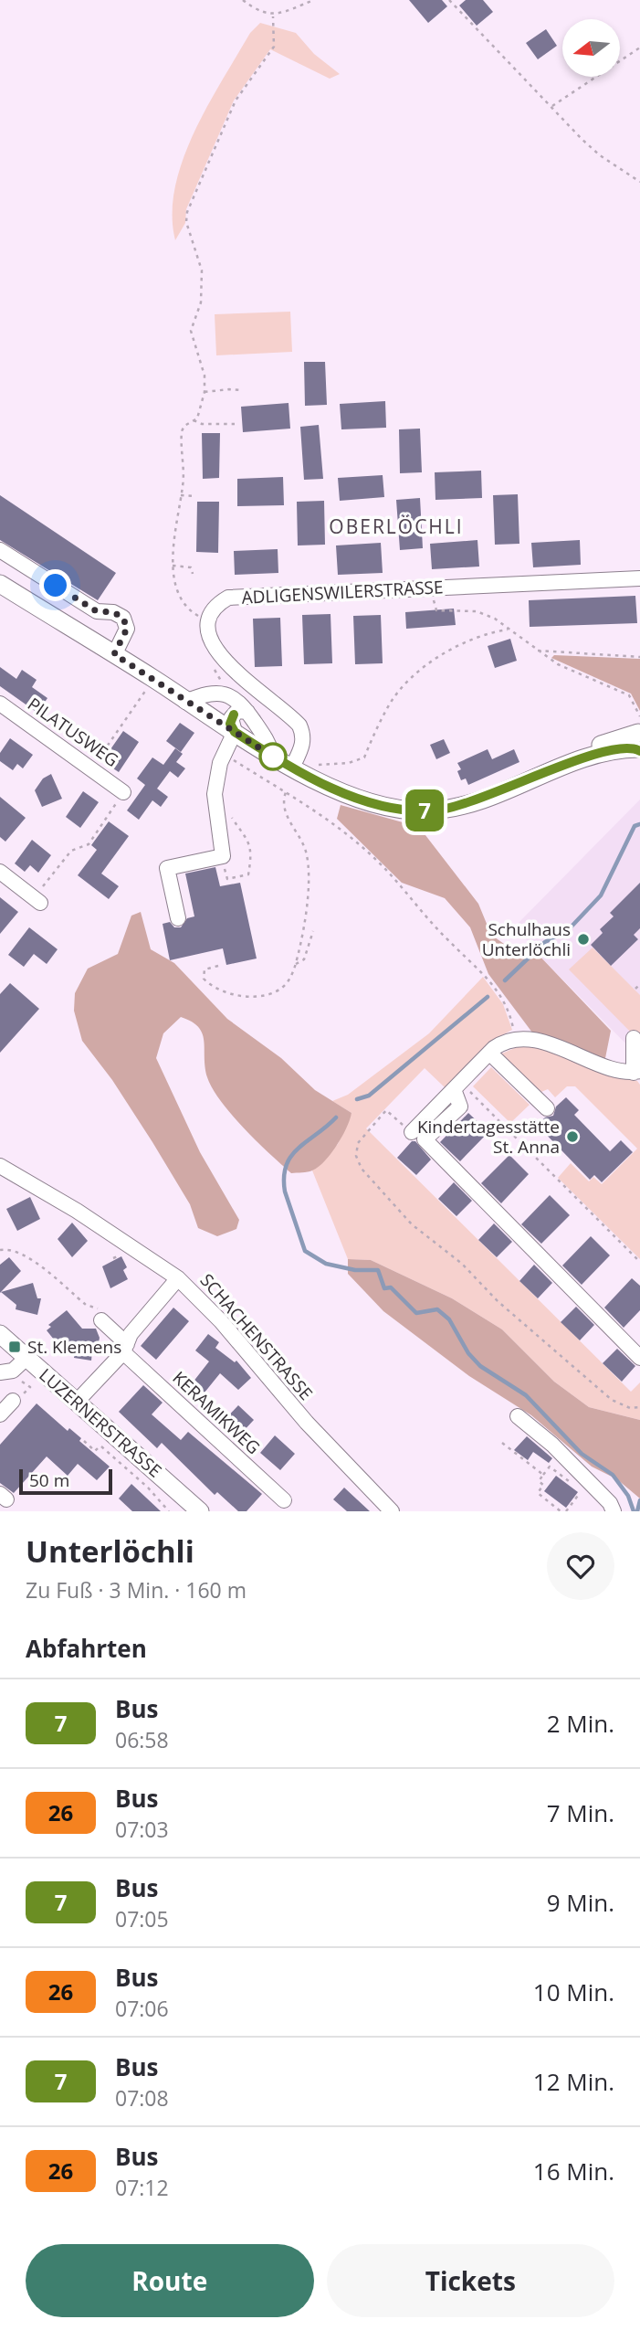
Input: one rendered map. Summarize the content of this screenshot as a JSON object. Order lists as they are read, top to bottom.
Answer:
{
  "streets": {
    "main road": ["LUZERNERSTRASSE"],
    "street": [
      "ADLIGENSWILERSTRASSE",
      "PILATUSWEG",
      "SCHACHENSTRASSE",
      "KERAMIKWEG"
    ]
  },
  "crossings": [
    ["SCHACHENSTRASSE", "KERAMIKWEG"],
    ["SCHACHENSTRASSE", "LUZERNERSTRASSE"]
  ],
  "districts": ["OBERLÖCHLI"],
  "places": {
    "other": ["Schulhaus Unterlöchli", "Kindertagesstätte St. Anna"],
    "transit": ["St. Klemens"]
  },
  "lines": ["bus line 7"],
  "scale_bar": "50 m",
  "north": "left",
  "page": {
    "on_map": "7",
    "scale": "50 m",
    "heading": [
      ["Unterlöchli", "Zu Fuß · 3 Min. · 160 m"],
      "Abfahrten"
    ],
    "list": [
      {
        "mark": "7",
        "name": "Bus",
        "note": "06:58",
        "value": "2 Min."
      },
      {
        "mark": "26",
        "name": "Bus",
        "note": "07:03",
        "value": "7 Min."
      },
      {
        "mark": "7",
        "name": "Bus",
        "note": "07:05",
        "value": "9 Min."
      },
      {
        "mark": "26",
        "name": "Bus",
        "note": "07:06",
        "value": "10 Min."
      },
      {
        "mark": "7",
        "name": "Bus",
        "note": "07:08",
        "value": "12 Min."
      },
      {
        "mark": "26",
        "name": "Bus",
        "note": "07:12",
        "value": "16 Min."
      }
    ],
    "buttons": ["Route", "Tickets"]
  }
}
